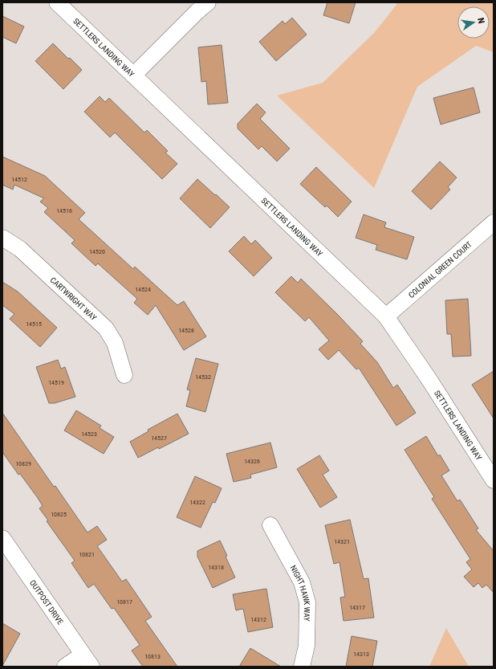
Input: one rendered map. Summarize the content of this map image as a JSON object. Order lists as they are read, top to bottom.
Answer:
{
  "streets": {
    "street": [
      "SETTLERS LANDING WAY",
      "COLONIAL GREEN COURT",
      "CARTWRIGHT WAY",
      "NIGHT HAWK WAY",
      "OUTPOST DRIVE"
    ]
  },
  "crossings": [
    ["SETTLERS LANDING WAY", "COLONIAL GREEN COURT"]
  ],
  "house_numbers": [
    "14512",
    "14516",
    "14520",
    "14524",
    "14515",
    "14528",
    "14532",
    "14519",
    "14523",
    "14527",
    "14326",
    "10829",
    "14322",
    "10825",
    "14321",
    "10821",
    "14318",
    "10817",
    "14317",
    "14312",
    "14313",
    "10813"
  ],
  "north": "right"
}
